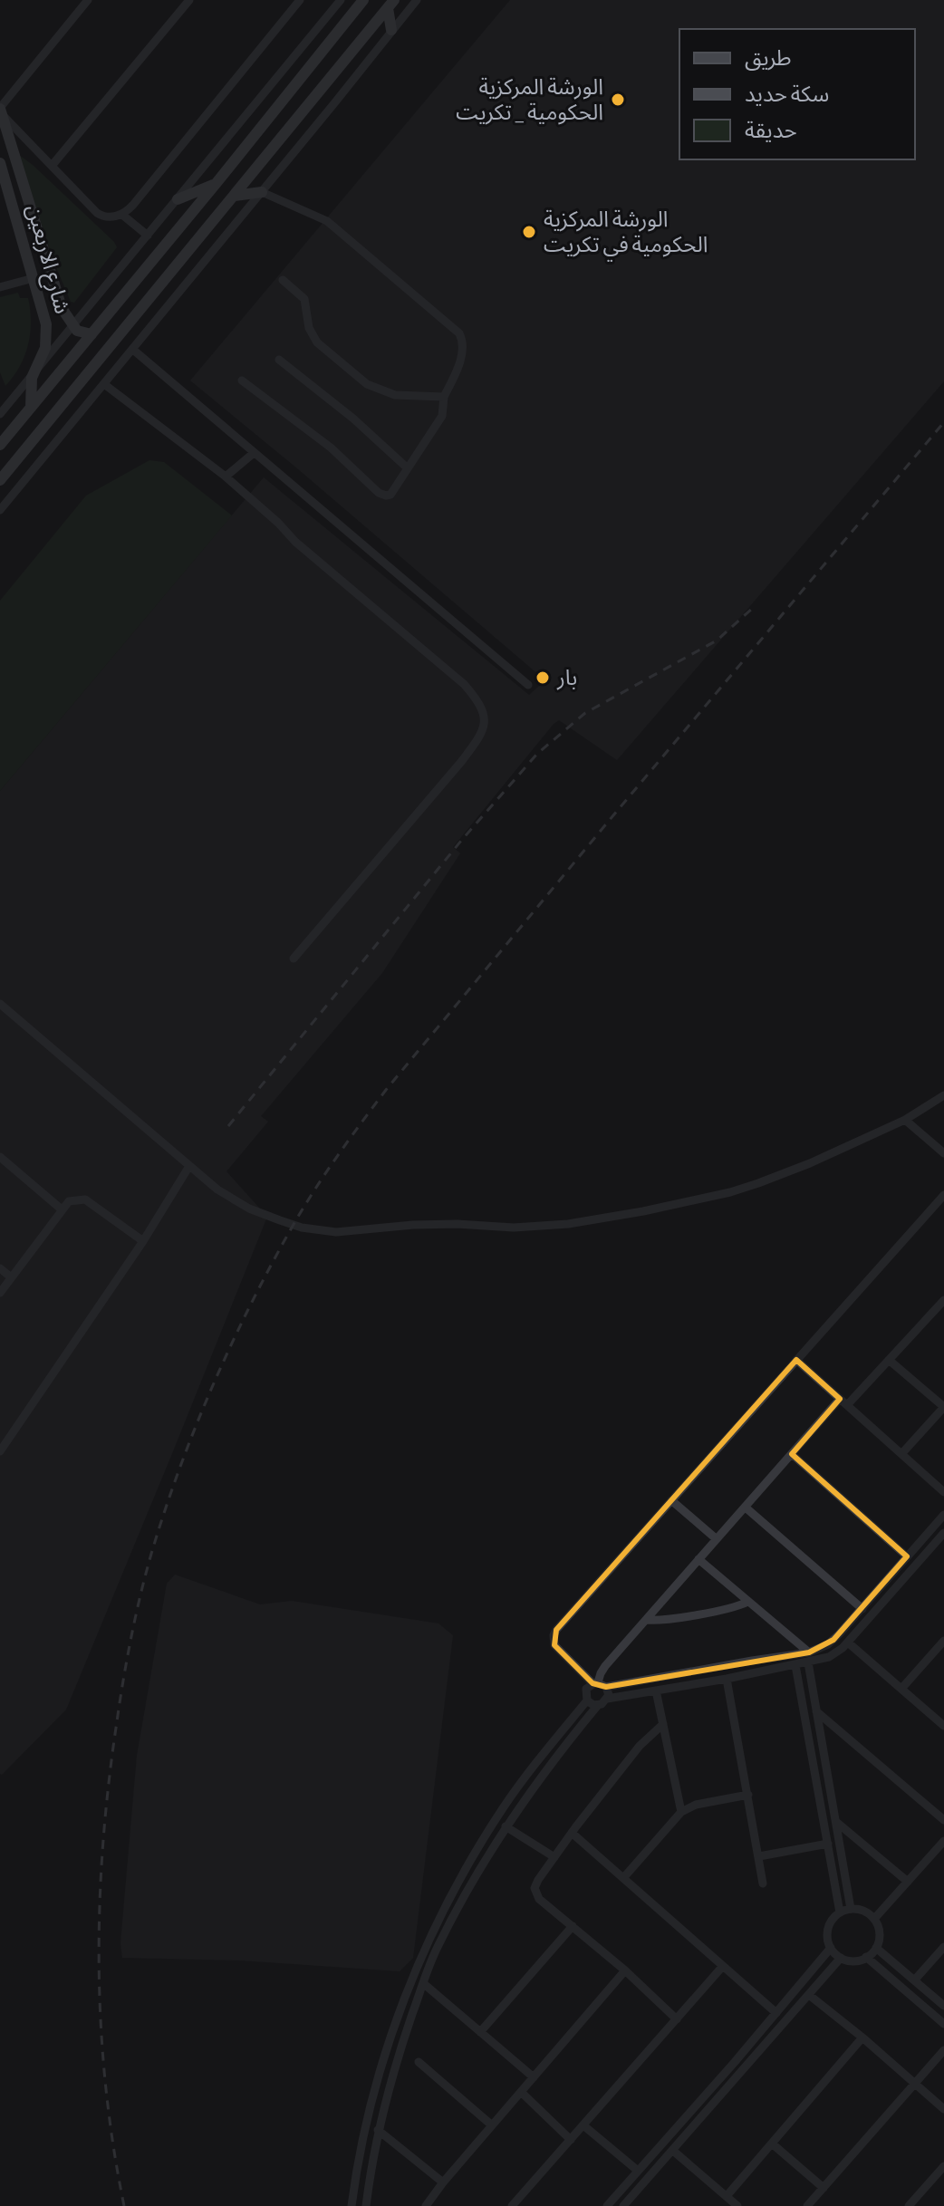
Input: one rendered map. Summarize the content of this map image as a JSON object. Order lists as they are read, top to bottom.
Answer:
{
  "streets": {
    "main road": ["شارع الاربعين"]
  },
  "places": ["الورشة المركزية الحكومية _ تكريت", "الورشة المركزية الحكومية في تكريت", "بار"],
  "legend": ["طريق", "سكة حديد", "حديقة"]
}
